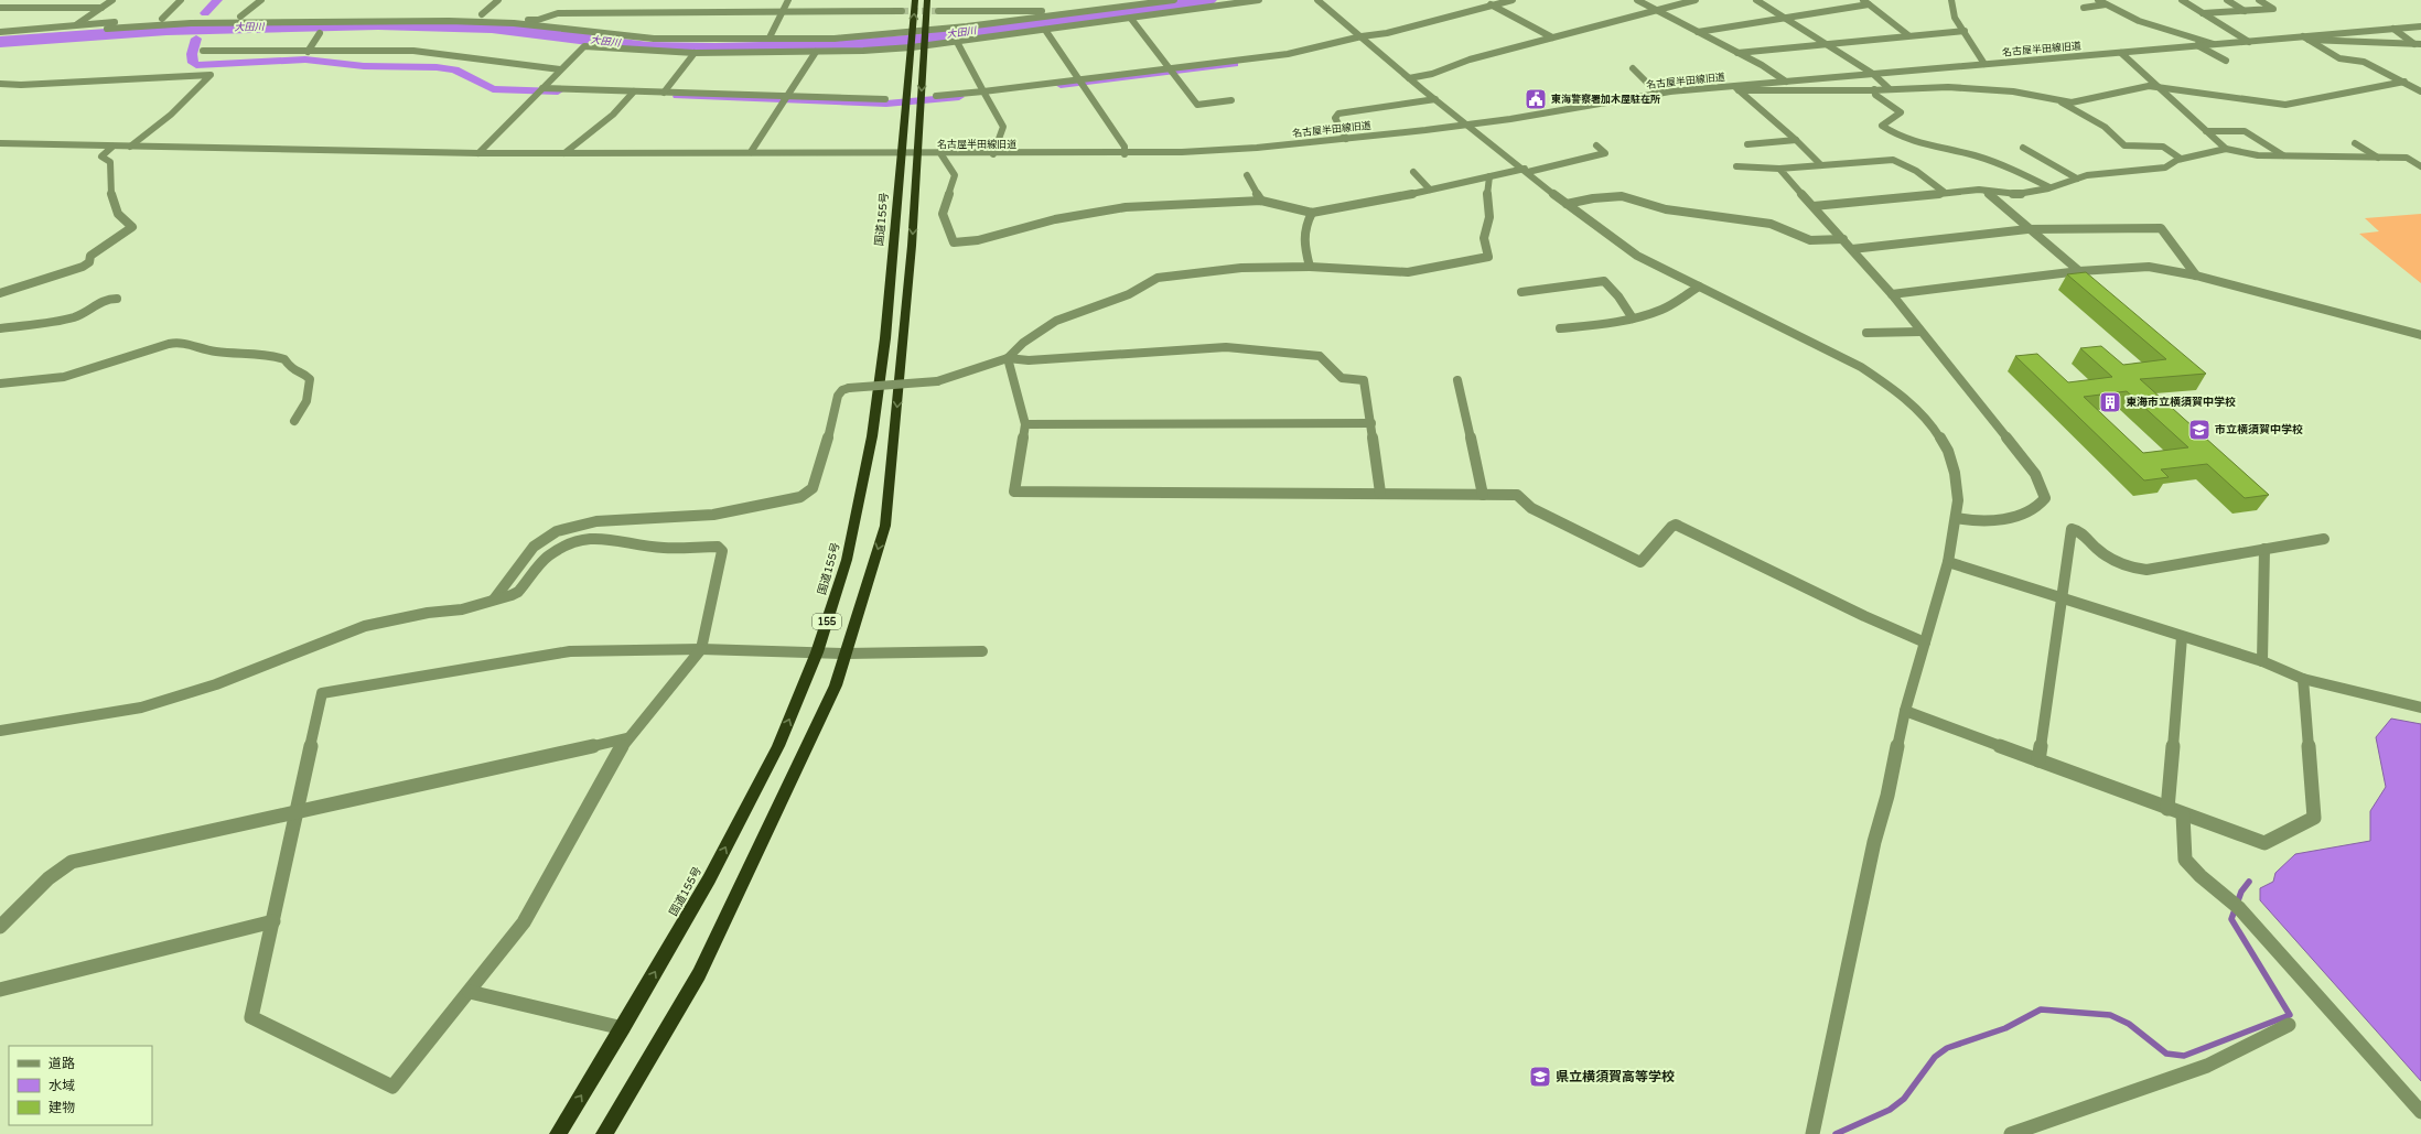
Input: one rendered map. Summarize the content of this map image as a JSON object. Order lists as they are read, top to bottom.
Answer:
{
  "streets": {
    "highway": ["国道155号", "155"],
    "street": ["名古屋半田線旧道"]
  },
  "crossings": [
    ["名古屋半田線旧道", "国道155号"],
    ["名古屋半田線旧道", "155"]
  ],
  "water": ["大田川"],
  "places": {
    "public building": ["東海警察署加木屋駐在所"],
    "building": ["東海市立横須賀中学校"],
    "school or university": ["市立横須賀中学校", "県立横須賀高等学校"]
  },
  "legend": ["道路", "水域", "建物"]
}
